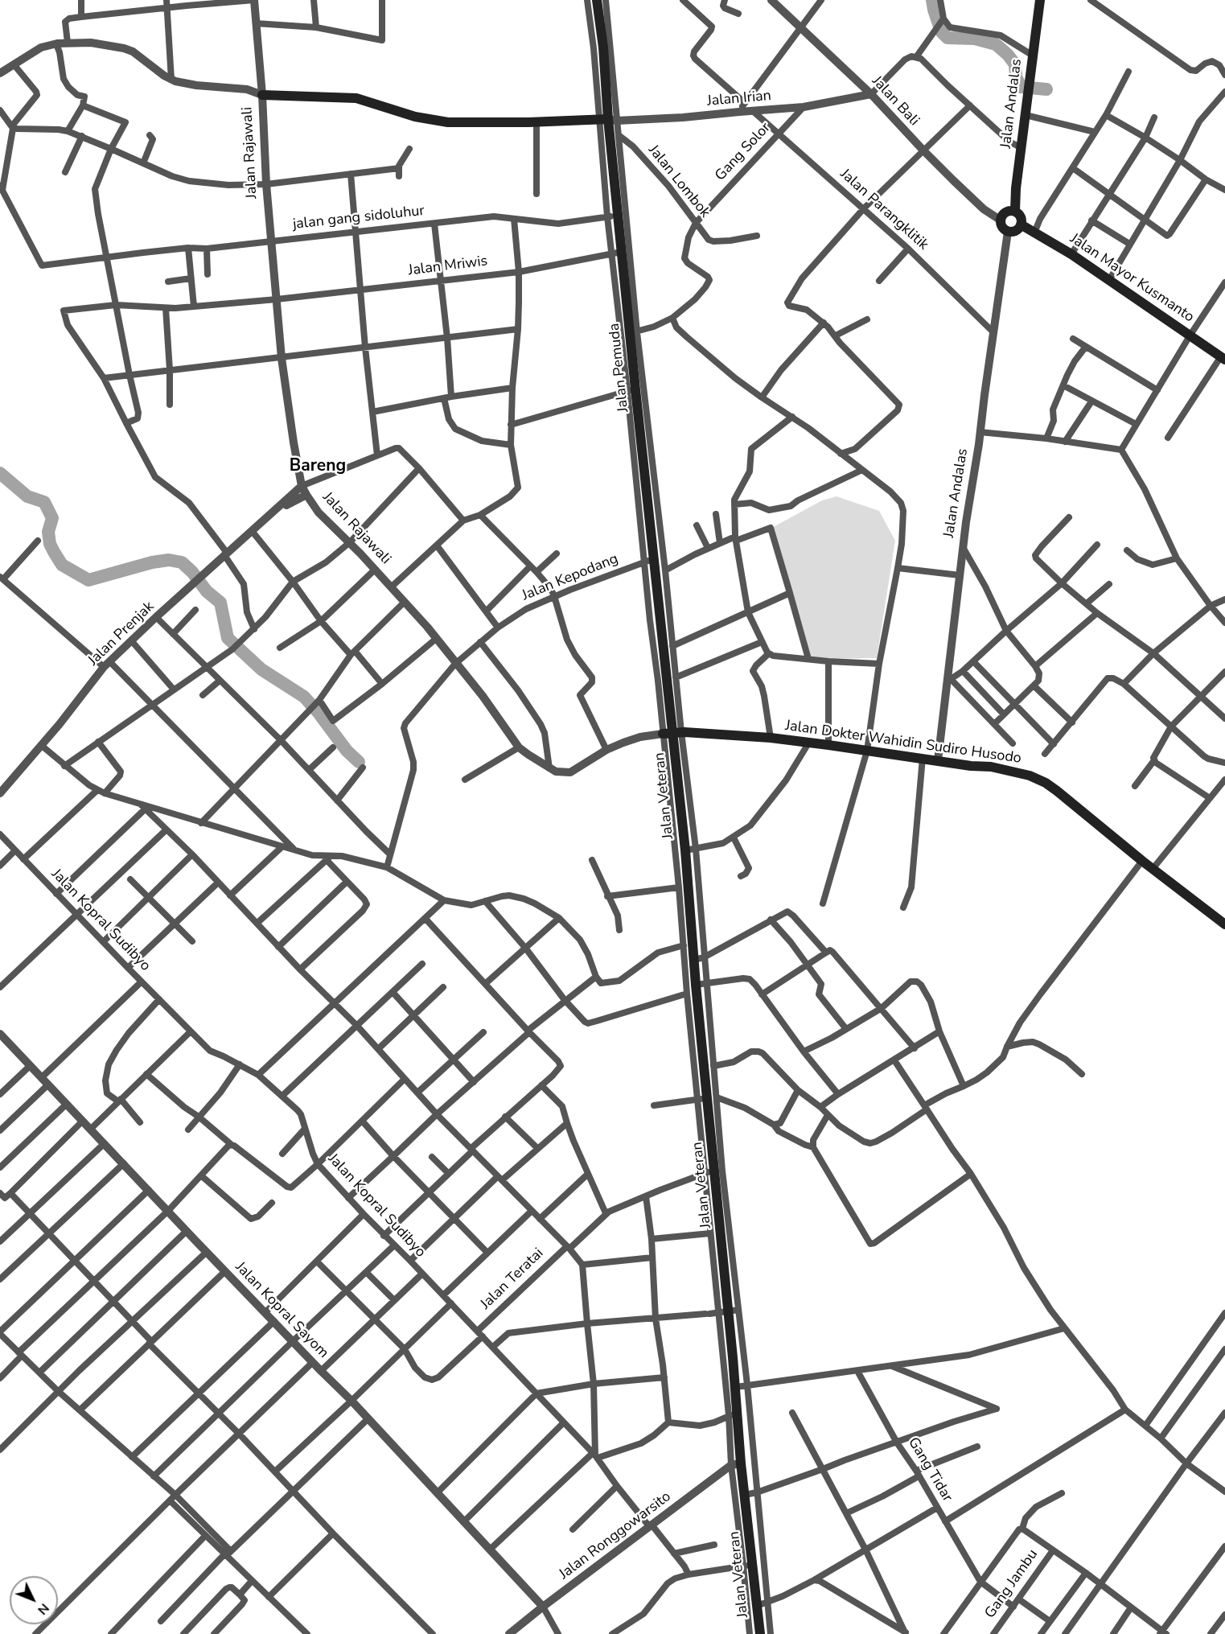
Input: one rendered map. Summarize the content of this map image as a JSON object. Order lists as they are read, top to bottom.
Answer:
{
  "streets": {
    "main road": [
      "Jalan Andalas",
      "Jalan Mayor Kusmanto",
      "Jalan Pemuda",
      "Jalan Dokter Wahidin Sudiro Husodo",
      "Jalan Veteran"
    ],
    "street": [
      "Jalan Irian",
      "Jalan Bali",
      "Gang Solor",
      "Jalan Rajawali",
      "Jalan Lombok",
      "Jalan Parangklitik",
      "jalan gang sidoluhur",
      "Jalan Mriwis",
      "Jalan Kepodang",
      "Jalan Prenjak",
      "Jalan Kopral Sudibyo",
      "Jalan Teratai",
      "Jalan Kopral Sayom",
      "Gang Tidar",
      "Jalan Ronggowarsito",
      "Gang Jambu"
    ]
  },
  "crossings": [
    ["Jalan Irian", "Jalan Bali"],
    ["Jalan Irian", "Gang Solor"],
    ["Jalan Irian", "Jalan Parangklitik"],
    ["Jalan Irian", "Jalan Pemuda"],
    ["Jalan Bali", "Jalan Andalas"],
    ["Jalan Bali", "Jalan Mayor Kusmanto"],
    ["Jalan Andalas", "Jalan Parangklitik"],
    ["Jalan Andalas", "Jalan Mayor Kusmanto"],
    ["Jalan Andalas", "Jalan Dokter Wahidin Sudiro Husodo"],
    ["Gang Solor", "Jalan Lombok"],
    ["Gang Solor", "Jalan Parangklitik"],
    ["Jalan Rajawali", "jalan gang sidoluhur"],
    ["Jalan Rajawali", "Jalan Mriwis"],
    ["Jalan Rajawali", "Jalan Pemuda"],
    ["Jalan Rajawali", "Jalan Kepodang"],
    ["Jalan Rajawali", "Jalan Prenjak"],
    ["Jalan Rajawali", "Jalan Dokter Wahidin Sudiro Husodo"],
    ["Jalan Rajawali", "Jalan Veteran"],
    ["jalan gang sidoluhur", "Jalan Pemuda"],
    ["Jalan Mriwis", "Jalan Pemuda"],
    ["Jalan Pemuda", "Jalan Kepodang"],
    ["Jalan Pemuda", "Jalan Dokter Wahidin Sudiro Husodo"],
    ["Jalan Pemuda", "Jalan Veteran"],
    ["Jalan Dokter Wahidin Sudiro Husodo", "Jalan Veteran"],
    ["Jalan Veteran", "Jalan Ronggowarsito"],
    ["Jalan Kopral Sudibyo", "Jalan Teratai"],
    ["Jalan Kopral Sudibyo", "Jalan Ronggowarsito"],
    ["Jalan Kopral Sayom", "Jalan Ronggowarsito"]
  ],
  "districts": ["Bareng"],
  "north": "bottom right"
}
